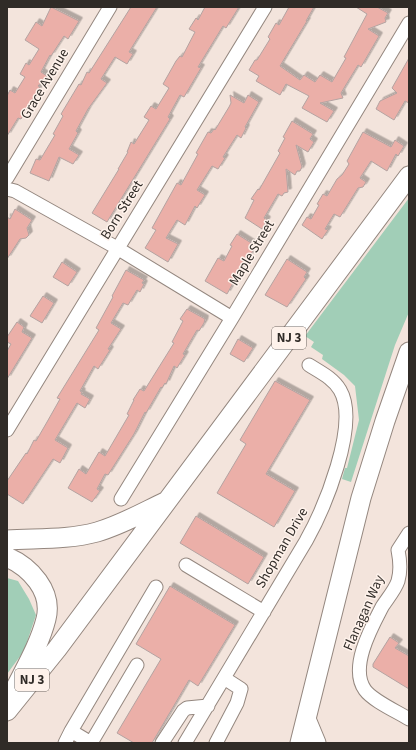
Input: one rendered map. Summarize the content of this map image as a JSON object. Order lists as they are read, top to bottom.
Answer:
{
  "streets": {
    "highway": ["NJ 3"],
    "street": [
      "Grace Avenue",
      "Born Street",
      "Maple Street",
      "Shopman Drive",
      "Flanagan Way"
    ]
  }
}
